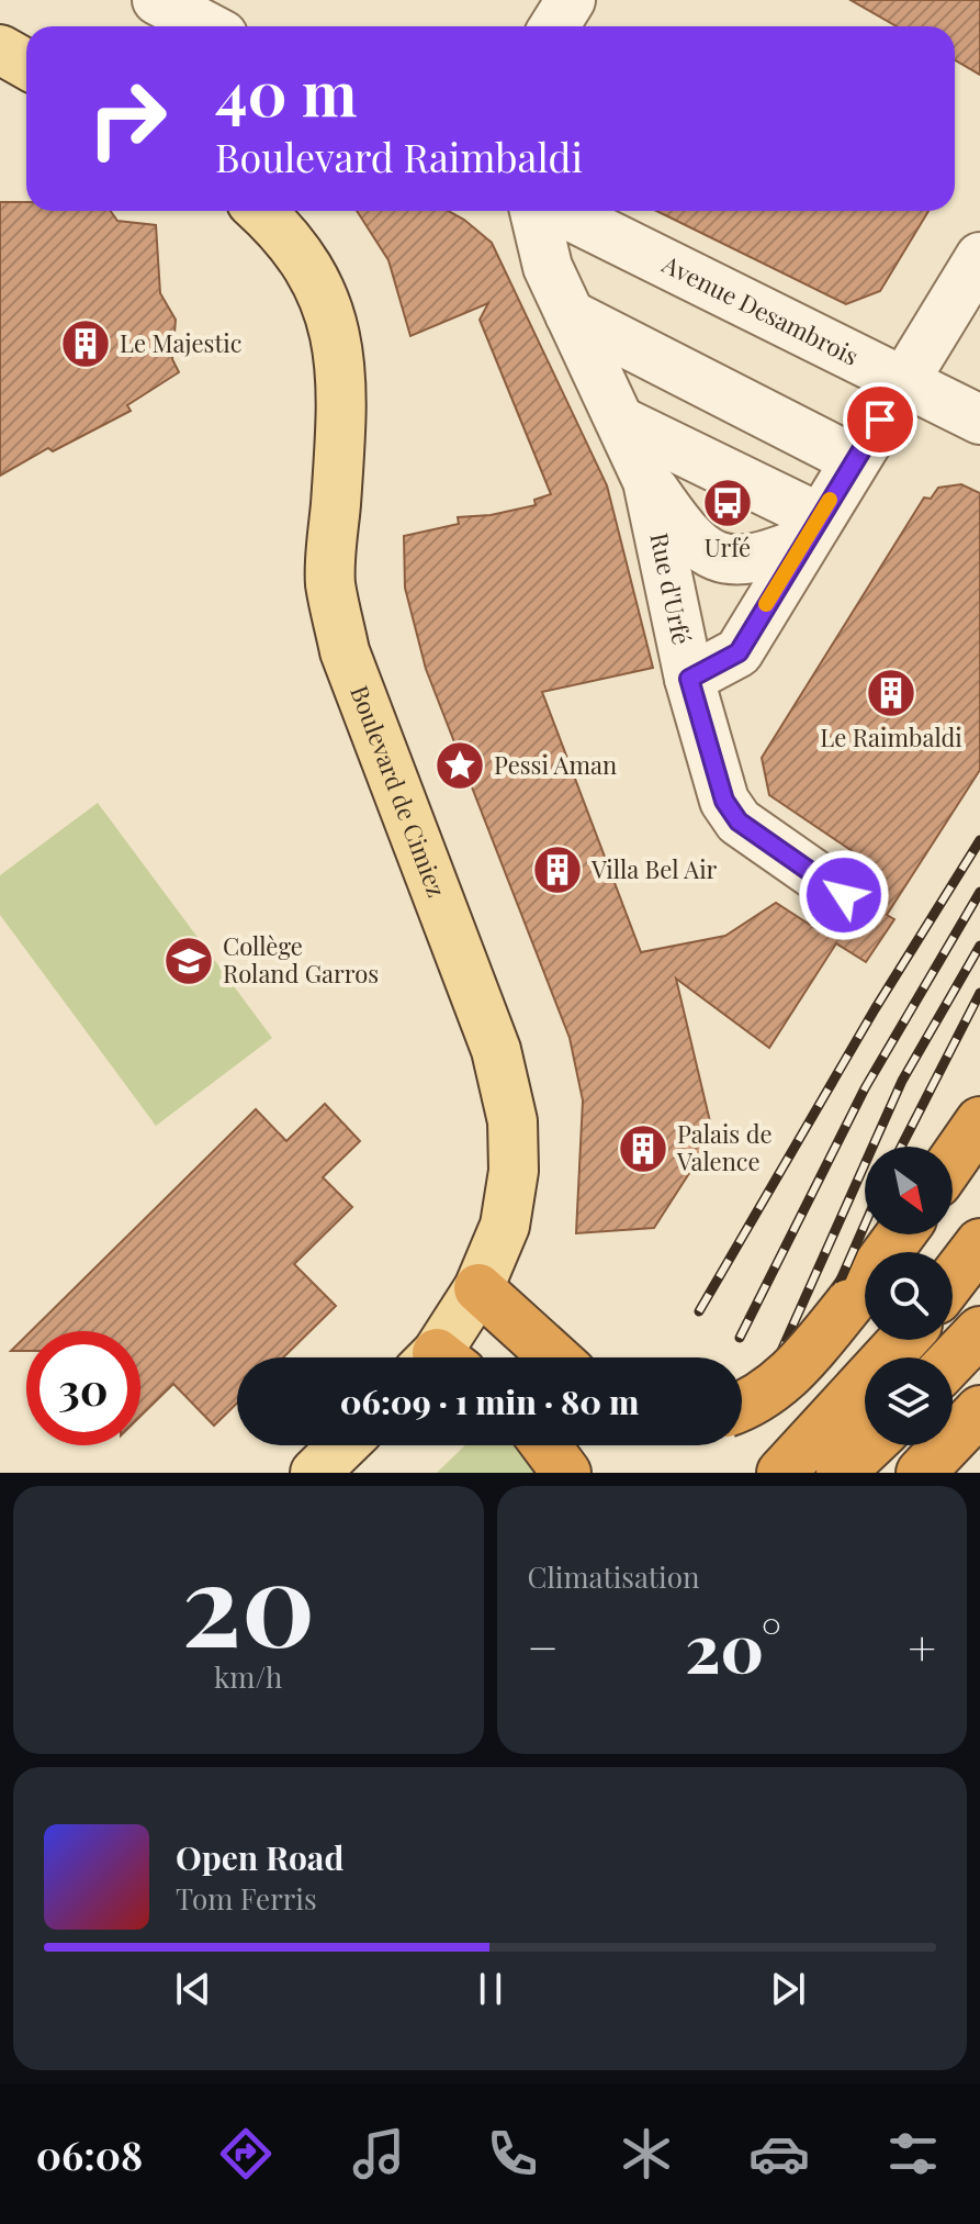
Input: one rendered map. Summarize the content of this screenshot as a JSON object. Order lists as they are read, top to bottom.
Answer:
{
  "streets": {
    "main road": ["Boulevard de Cimiez"],
    "street": ["Avenue Desambrois", "Rue d'Urfé"]
  },
  "places": {
    "building": [
      "Le Majestic",
      "Le Raimbaldi",
      "Villa Bel Air",
      "Palais de Valence"
    ],
    "bus stop": ["Urfé"],
    "place": ["Pessi Aman"],
    "school or university": ["Collège Roland Garros"]
  },
  "north": "bottom right",
  "page": {
    "turn": ["40 m", "Boulevard Raimbaldi"],
    "limit": "30",
    "trip": "06:09 · 1 min · 80 m",
    "tile": [
      ["20", "km/h"],
      "Climatisation"
    ],
    "heat": ["−", "20°", "+"],
    "song": ["Open Road", "Tom Ferris"],
    "tabs": "06:08"
  }
}
